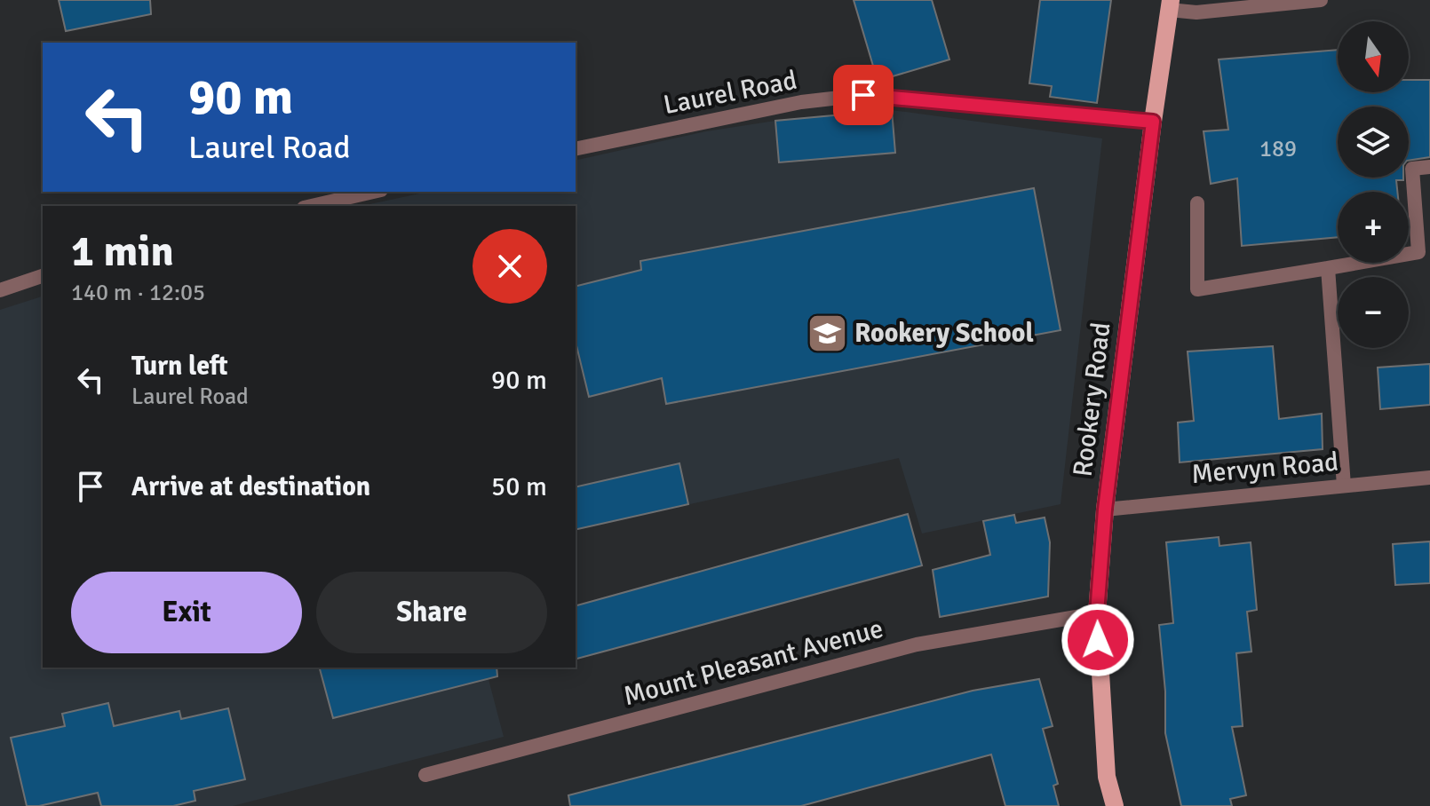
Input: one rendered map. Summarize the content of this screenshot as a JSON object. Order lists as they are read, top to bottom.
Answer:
{
  "streets": {
    "main road": ["Rookery Road"],
    "street": ["Laurel Road", "Mervyn Road", "Mount Pleasant Avenue"]
  },
  "crossings": [
    ["Laurel Road", "Rookery Road"],
    ["Rookery Road", "Mervyn Road"],
    ["Rookery Road", "Mount Pleasant Avenue"]
  ],
  "places": {
    "school or university": ["Rookery School"]
  },
  "house_numbers": ["189"],
  "north": "bottom",
  "page": {
    "map_buttons": ["+", "−"],
    "turn": ["90 m", "Laurel Road"],
    "heading": ["1 min", "140 m · 12:05"],
    "list": [
      {
        "name": "Turn left",
        "note": "Laurel Road",
        "value": "90 m"
      },
      {
        "name": "Arrive at destination",
        "value": "50 m"
      }
    ],
    "buttons": ["Exit", "Share"]
  }
}
